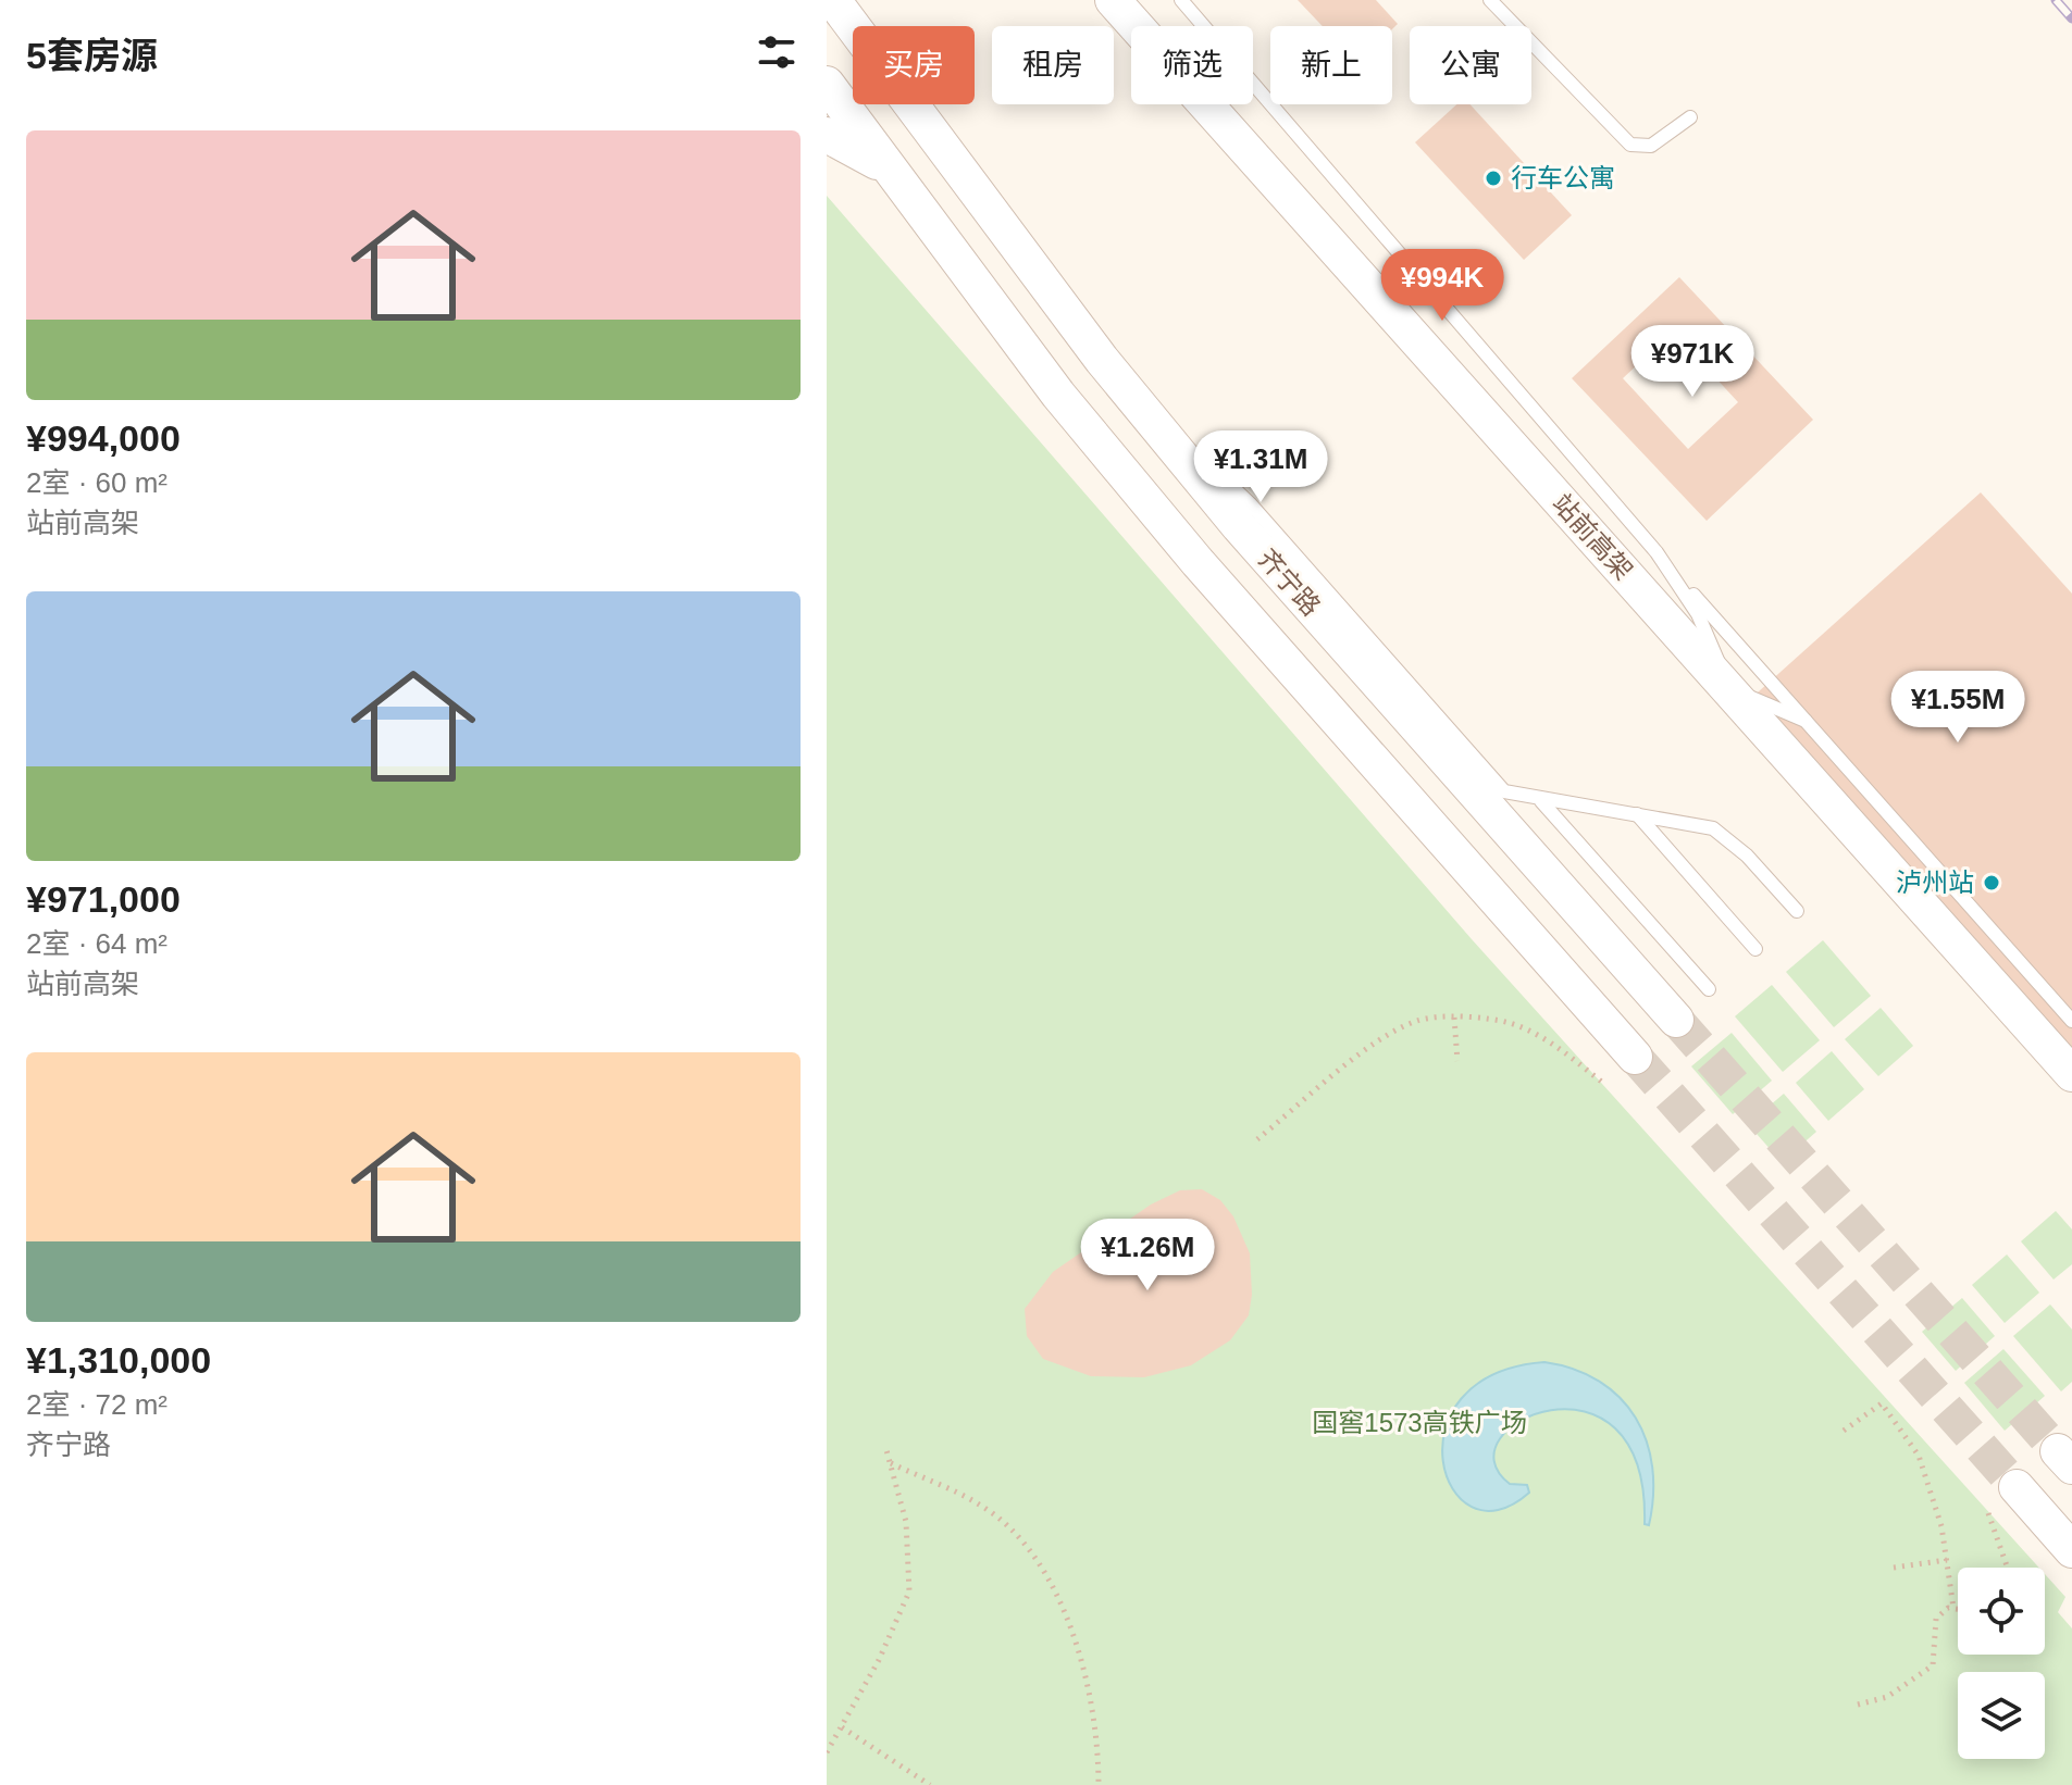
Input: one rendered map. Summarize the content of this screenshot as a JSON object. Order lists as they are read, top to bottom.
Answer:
{
  "streets": {
    "street": ["站前高架", "齐宁路"]
  },
  "parks": ["国窖1573高铁广场"],
  "places": ["行车公寓", "泸州站"],
  "page": {
    "heading": "5套房源",
    "chip": [
      "买房",
      "租房",
      "筛选",
      "新上",
      "公寓"
    ],
    "list": [
      {
        "name": "¥994,000",
        "note": "2室 · 60 m² · 站前高架"
      },
      {
        "name": "¥971,000",
        "note": "2室 · 64 m² · 站前高架"
      },
      {
        "name": "¥1,310,000",
        "note": "2室 · 72 m² · 齐宁路"
      }
    ],
    "price": [
      "¥994K",
      "¥971K",
      "¥1.31M",
      "¥1.55M",
      "¥1.26M"
    ]
  }
}
